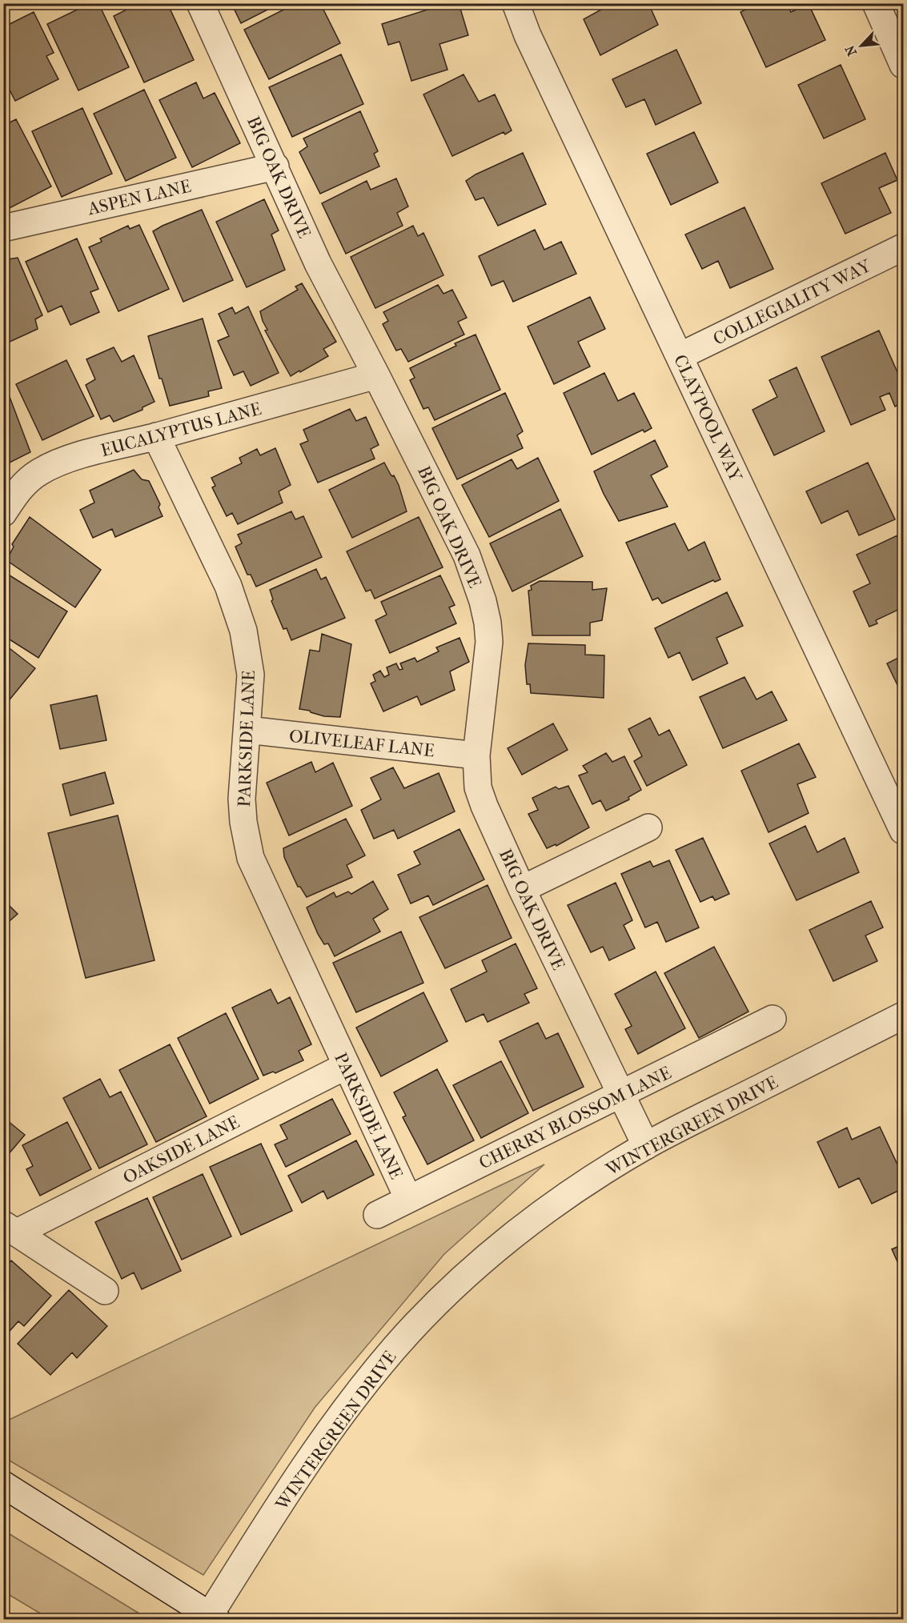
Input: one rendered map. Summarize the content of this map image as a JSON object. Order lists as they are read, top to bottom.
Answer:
{
  "streets": {
    "street": [
      "BIG OAK DRIVE",
      "ASPEN LANE",
      "COLLEGIALITY WAY",
      "CLAYPOOL WAY",
      "EUCALYPTUS LANE",
      "PARKSIDE LANE",
      "OLIVELEAF LANE",
      "CHERRY BLOSSOM LANE",
      "WINTERGREEN DRIVE",
      "OAKSIDE LANE"
    ]
  },
  "crossings": [
    ["BIG OAK DRIVE", "ASPEN LANE"],
    ["BIG OAK DRIVE", "EUCALYPTUS LANE"],
    ["BIG OAK DRIVE", "OLIVELEAF LANE"],
    ["BIG OAK DRIVE", "CHERRY BLOSSOM LANE"],
    ["BIG OAK DRIVE", "WINTERGREEN DRIVE"],
    ["COLLEGIALITY WAY", "CLAYPOOL WAY"],
    ["EUCALYPTUS LANE", "PARKSIDE LANE"],
    ["PARKSIDE LANE", "OLIVELEAF LANE"],
    ["PARKSIDE LANE", "CHERRY BLOSSOM LANE"],
    ["PARKSIDE LANE", "OAKSIDE LANE"]
  ],
  "north": "bottom left"
}
